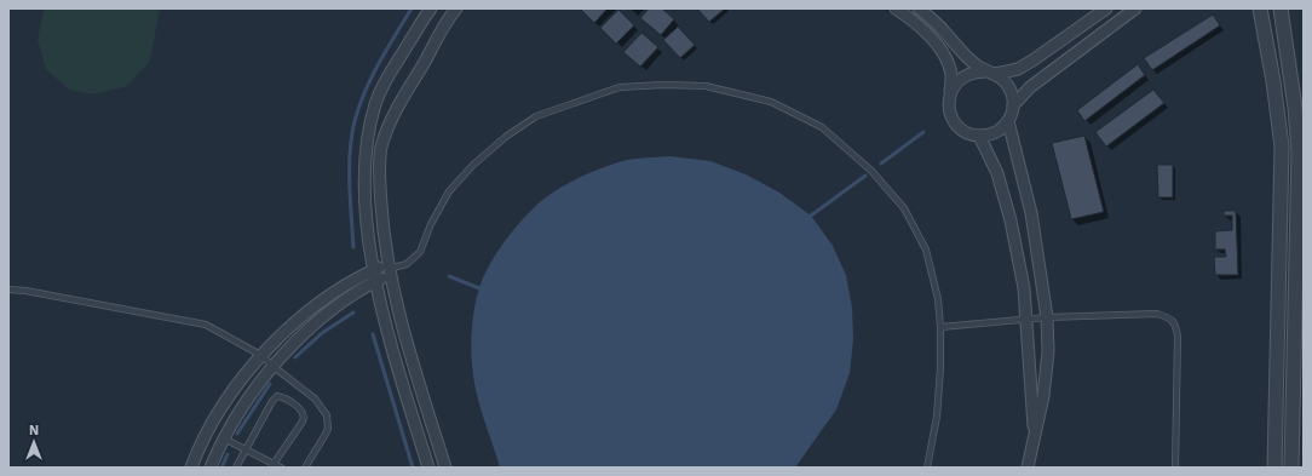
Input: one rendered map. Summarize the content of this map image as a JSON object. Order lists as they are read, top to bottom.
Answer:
{
  "north": "top"
}
